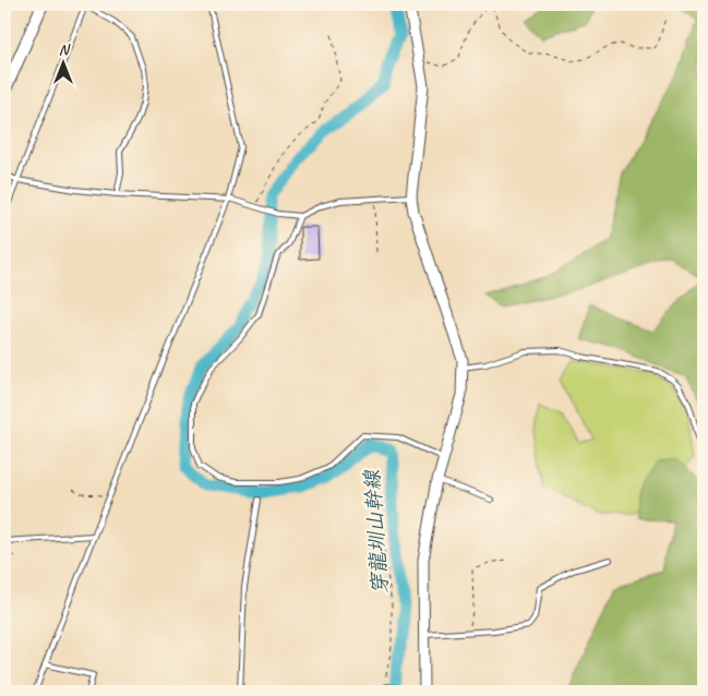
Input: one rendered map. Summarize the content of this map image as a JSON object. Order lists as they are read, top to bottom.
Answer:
{
  "water": ["穿龍圳山幹線"],
  "north": "top"
}
